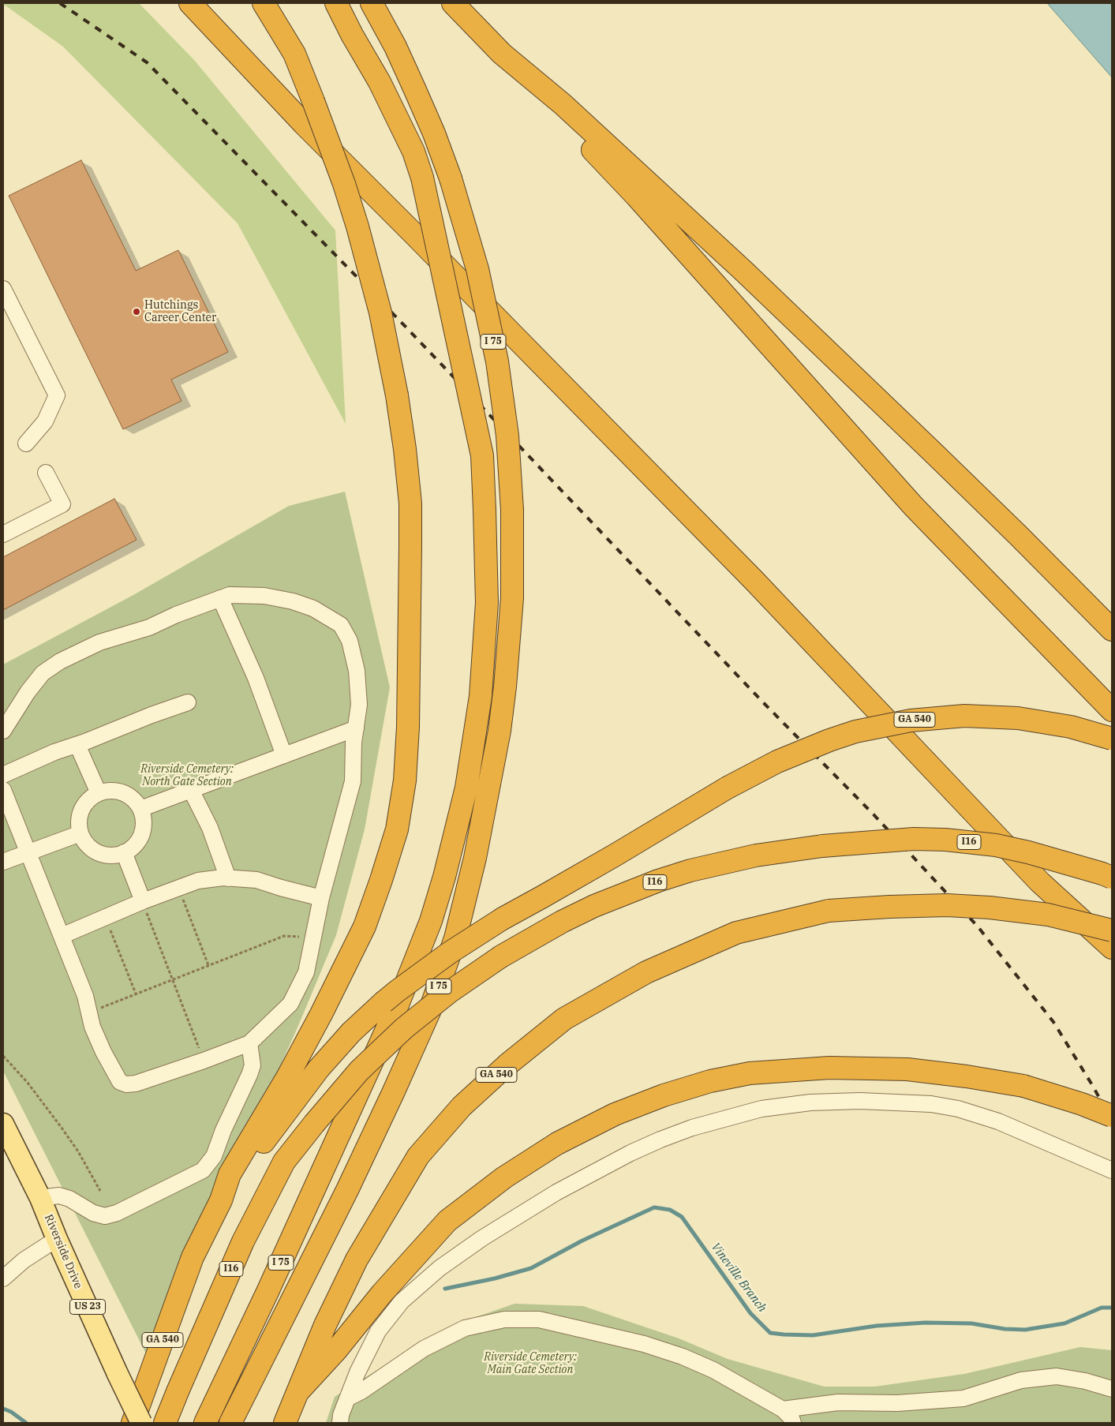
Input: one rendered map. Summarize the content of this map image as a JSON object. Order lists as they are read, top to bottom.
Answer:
{
  "streets": {
    "highway": ["I 75", "GA 540", "I16"],
    "main road": ["Riverside Drive", "US 23"]
  },
  "water": ["Vineville Branch"],
  "parks": ["Riverside Cemetery: North Gate Section", "Riverside Cemetery: Main Gate Section"],
  "places": ["Hutchings Career Center"]
}
